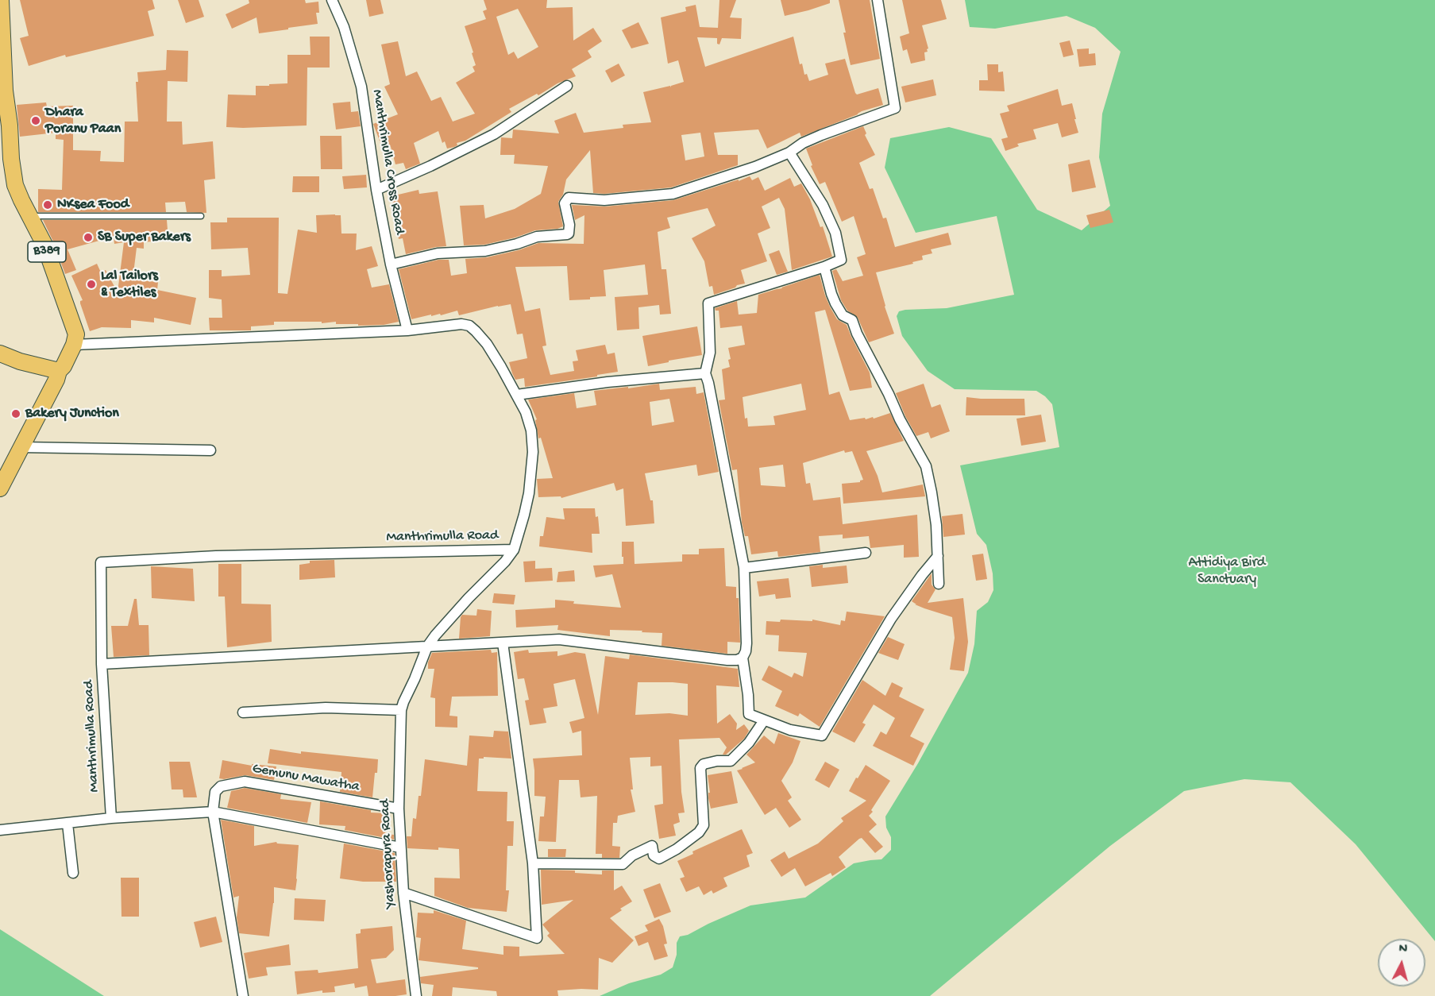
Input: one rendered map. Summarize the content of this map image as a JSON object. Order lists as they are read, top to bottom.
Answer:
{
  "streets": {
    "main road": ["B389"],
    "street": [
      "Manthrimulla Cross Road",
      "Manthrimulla Road",
      "Gemunu Mawatha",
      "Yashorapura Road"
    ]
  },
  "crossings": [
    ["Manthrimulla Cross Road", "Manthrimulla Road"],
    ["B389", "Manthrimulla Road"],
    ["Gemunu Mawatha", "Yashorapura Road"]
  ],
  "parks": ["Attidiya Bird Sanctuary"],
  "places": [
    "Dhara Poranu Paan",
    "NKsea Food",
    "SB Super Bakers",
    "Lal Tailors & Textiles",
    "Bakery Junction"
  ],
  "north": "top"
}
